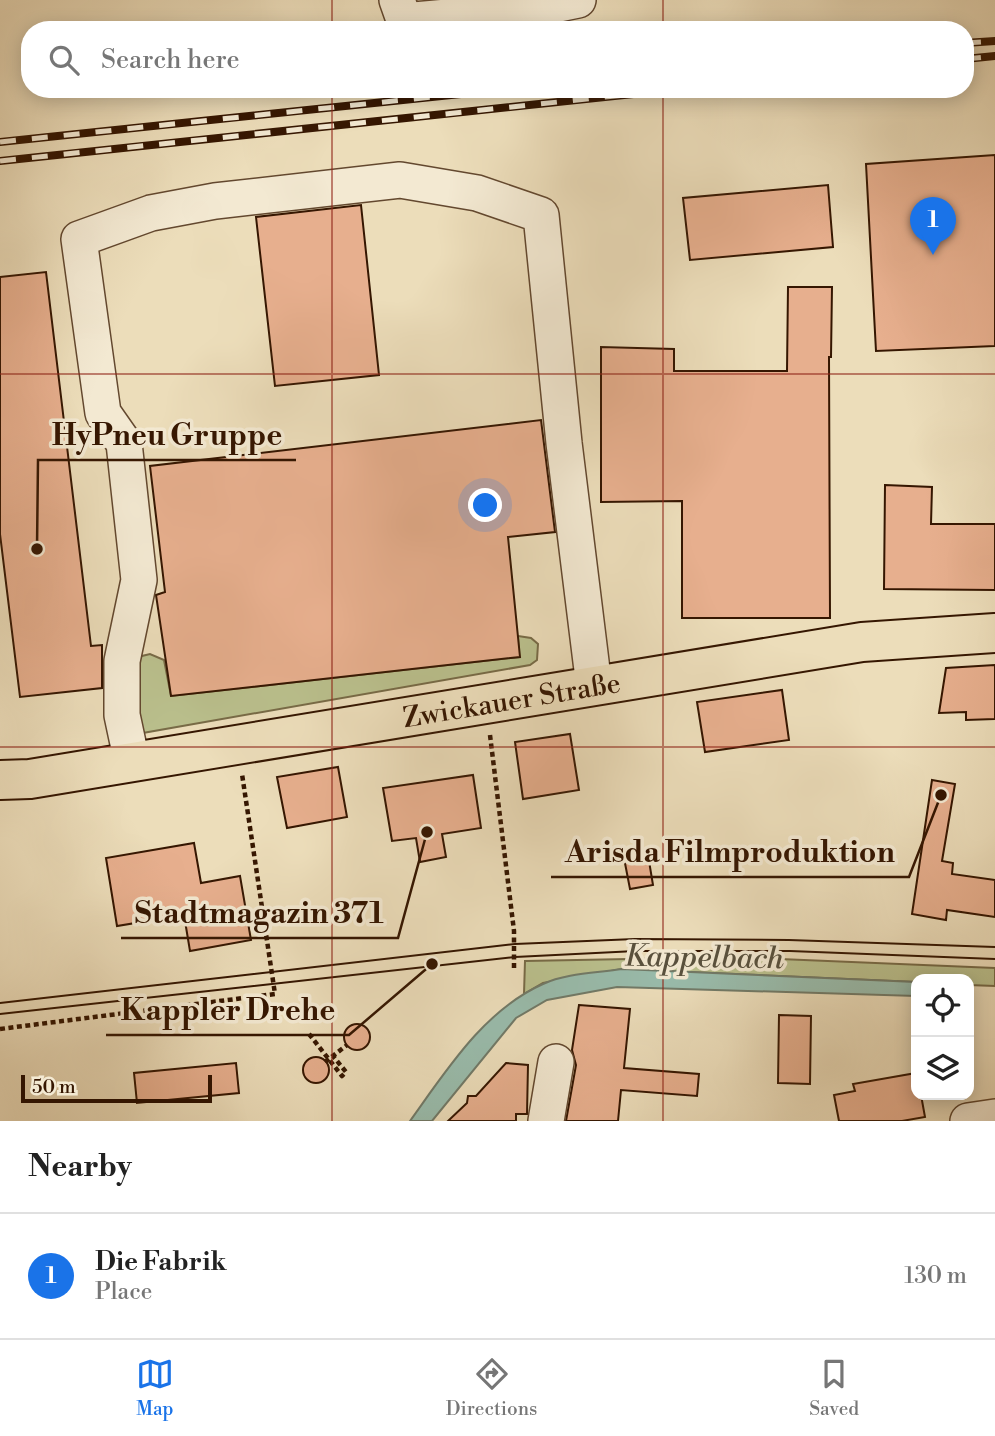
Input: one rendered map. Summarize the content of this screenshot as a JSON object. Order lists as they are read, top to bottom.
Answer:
{
  "streets": {
    "main road": ["Zwickauer Straße"]
  },
  "water": ["Kappelbach"],
  "places": [
    "HyPneu Gruppe",
    "Arisda Filmproduktion",
    "Stadtmagazin 371",
    "Kappler Drehe"
  ],
  "scale_bar": "50 m",
  "page": {
    "search": "Search here",
    "pins": "1",
    "scale": "50 m",
    "heading": "Nearby",
    "list": [
      {
        "mark": "1",
        "name": "Die Fabrik",
        "note": "Place",
        "value": "130 m"
      }
    ],
    "nav": ["Map", "Directions", "Saved"]
  }
}
